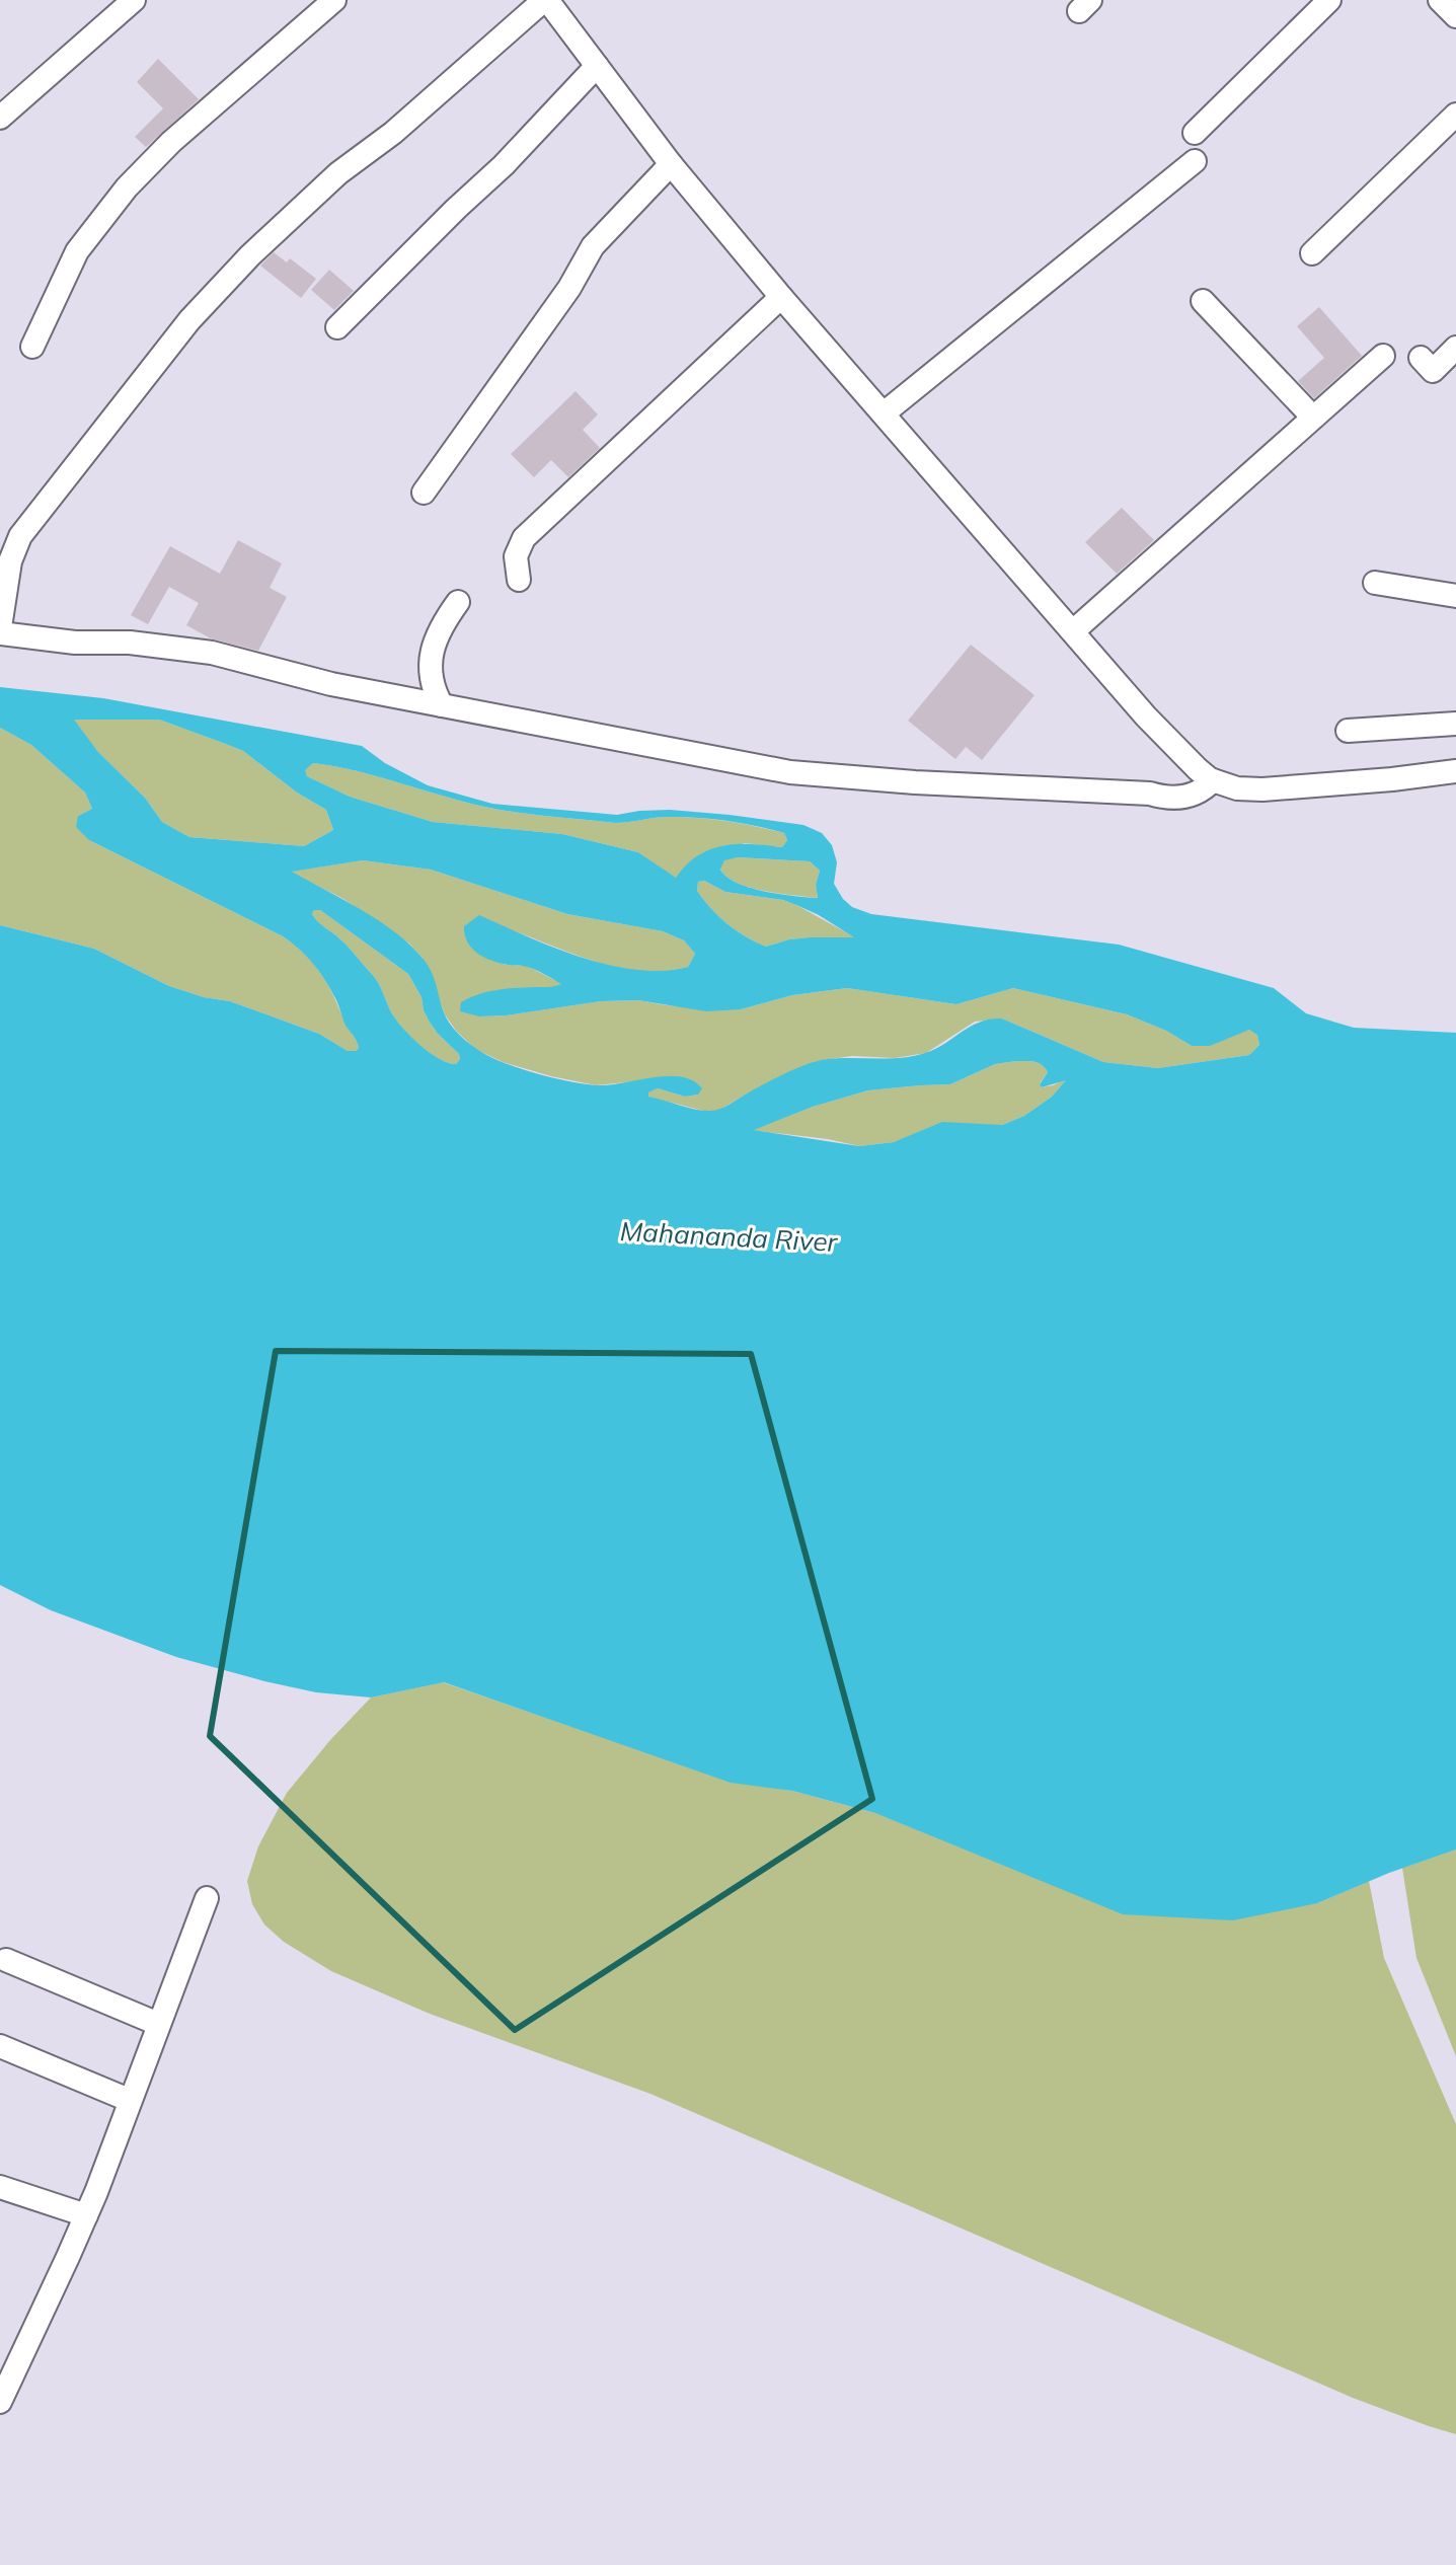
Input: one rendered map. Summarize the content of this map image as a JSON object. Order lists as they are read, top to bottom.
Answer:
{
  "water": ["Mahananda River"]
}
